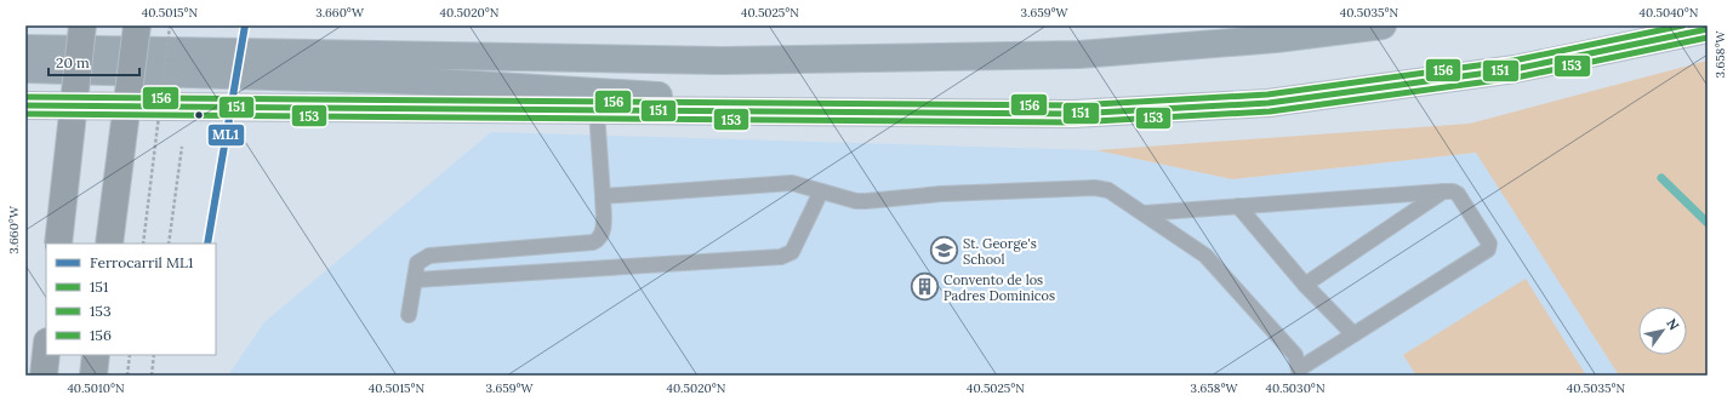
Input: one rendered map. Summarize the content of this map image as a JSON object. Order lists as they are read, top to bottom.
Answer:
{
  "places": {
    "school or university": ["St. George's School"],
    "building": ["Convento de los Padres Dominicos"]
  },
  "lines": [
    "rail line ML1",
    "transit line 156",
    "transit line 151",
    "transit line 153"
  ],
  "legend": [
    "Ferrocarril ML1",
    "151",
    "153",
    "156"
  ],
  "scale_bar": "20 m",
  "north": "top right",
  "coordinates": [
    "40.5015°N",
    "3.660°W",
    "40.5020°N",
    "40.5025°N",
    "3.659°W",
    "40.5035°N",
    "40.5040°N",
    "3.658°W",
    "40.5010°N",
    "40.5030°N"
  ]
}
